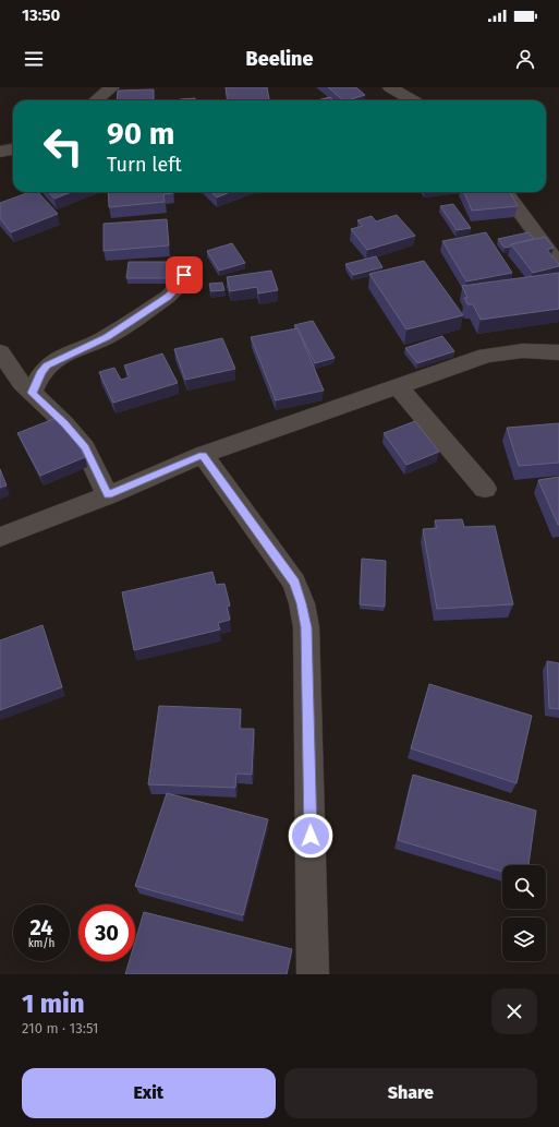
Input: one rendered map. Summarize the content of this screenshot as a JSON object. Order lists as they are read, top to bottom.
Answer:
{
  "page": {
    "status": "13:50",
    "header": "Beeline",
    "turn": ["90 m", "Turn left"],
    "speed": "24 km/h",
    "limit": "30",
    "heading": ["1 min", "210 m · 13:51"],
    "buttons": ["Exit", "Share"]
  }
}
